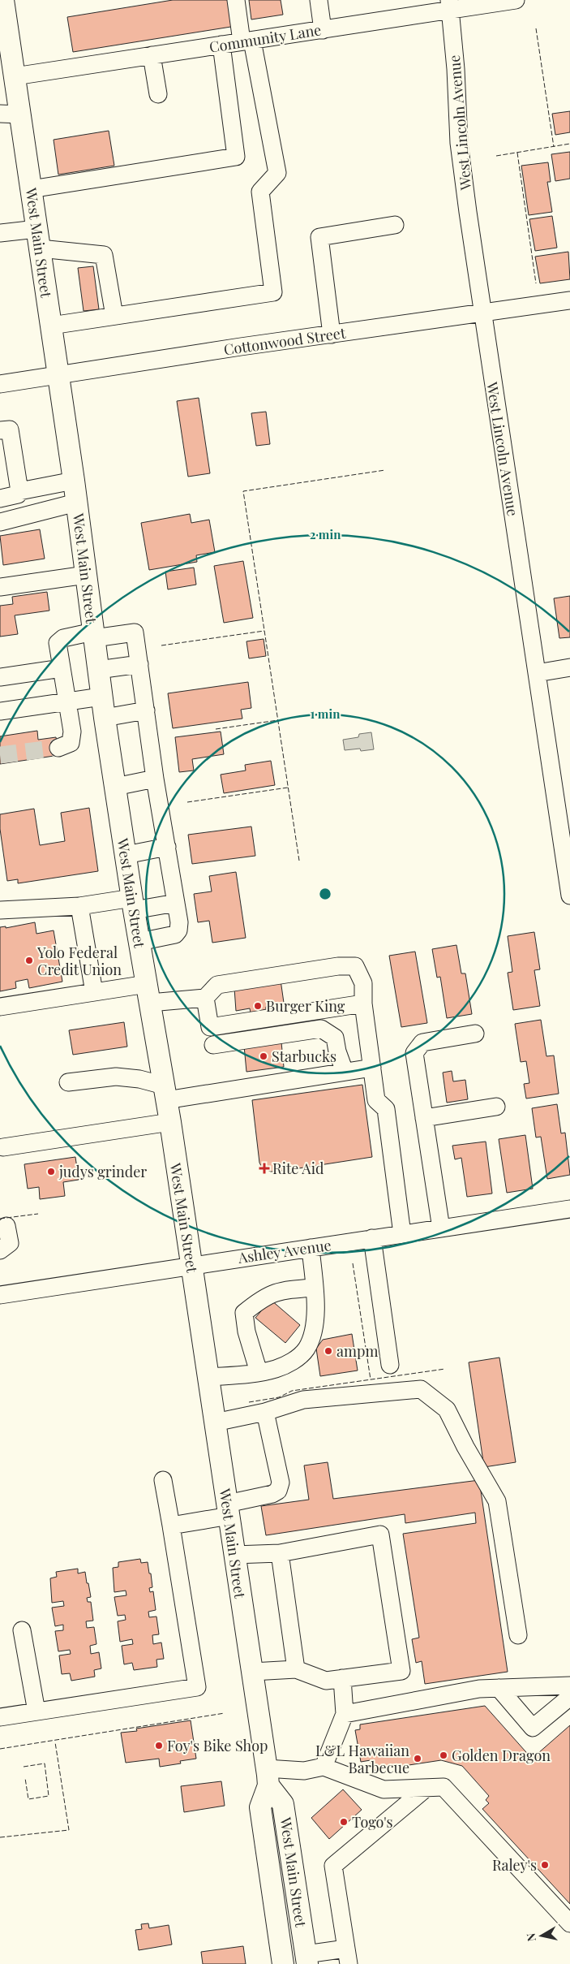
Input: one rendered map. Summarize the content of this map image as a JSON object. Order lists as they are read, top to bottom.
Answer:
{
  "streets": {
    "main road": ["West Main Street"],
    "street": [
      "Community Lane",
      "West Lincoln Avenue",
      "Cottonwood Street",
      "Ashley Avenue"
    ]
  },
  "crossings": [
    ["Community Lane", "West Lincoln Avenue"],
    ["Community Lane", "West Main Street"],
    ["West Lincoln Avenue", "Cottonwood Street"],
    ["West Main Street", "Cottonwood Street"],
    ["West Main Street", "Ashley Avenue"]
  ],
  "places": {
    "other": [
      "Yolo Federal Credit Union",
      "Burger King",
      "Starbucks",
      "judys grinder",
      "ampm",
      "Foy's Bike Shop",
      "Golden Dragon",
      "L&L Hawaiian Barbecue",
      "Togo's",
      "Raley's"
    ],
    "health": ["Rite Aid"]
  },
  "north": "left",
  "rings": ["2 min", "1 min"]
}
